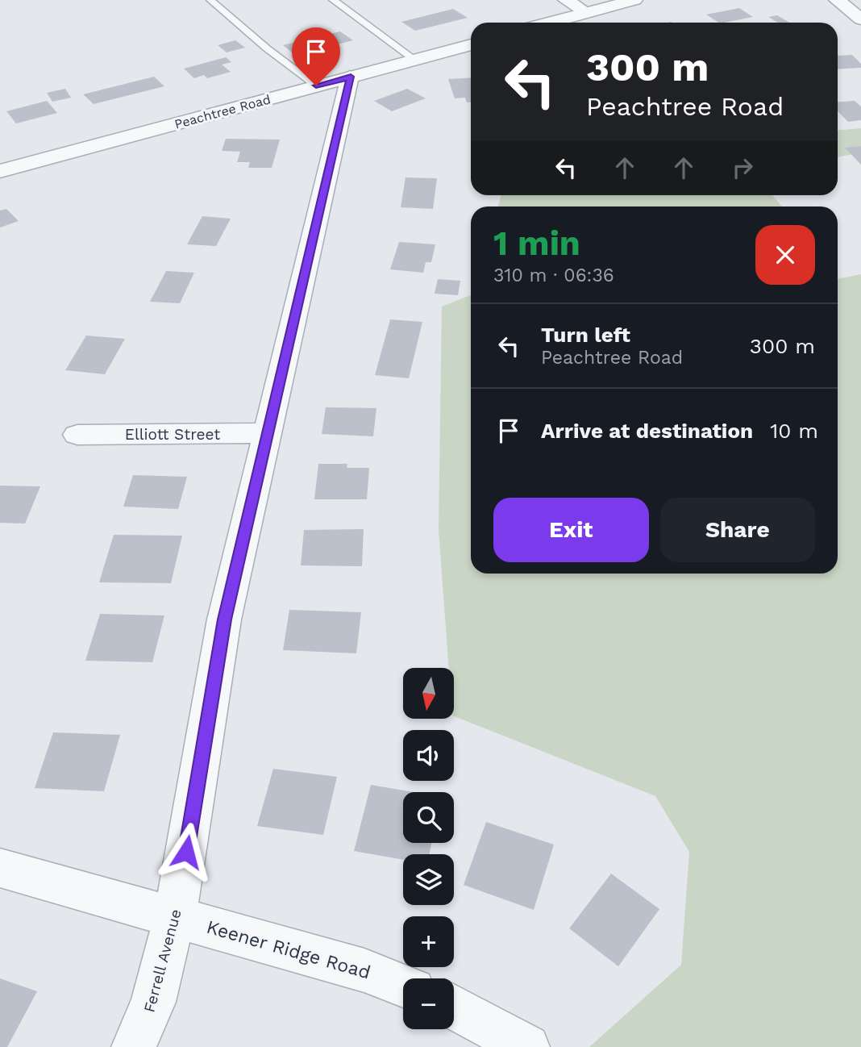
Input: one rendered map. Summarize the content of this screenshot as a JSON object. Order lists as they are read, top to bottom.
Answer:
{
  "streets": {
    "street": [
      "Peachtree Road",
      "Elliott Street",
      "Keener Ridge Road",
      "Ferrell Avenue"
    ]
  },
  "crossings": [
    ["Peachtree Road", "Ferrell Avenue"],
    ["Elliott Street", "Ferrell Avenue"],
    ["Keener Ridge Road", "Ferrell Avenue"]
  ],
  "north": "bottom",
  "page": {
    "turn": ["300 m", "Peachtree Road"],
    "heading": ["1 min", "310 m · 06:36"],
    "list": [
      {
        "name": "Turn left",
        "note": "Peachtree Road",
        "value": "300 m"
      },
      {
        "name": "Arrive at destination",
        "value": "10 m"
      }
    ],
    "buttons": ["Exit", "Share"],
    "map_buttons": ["+", "−"]
  }
}
